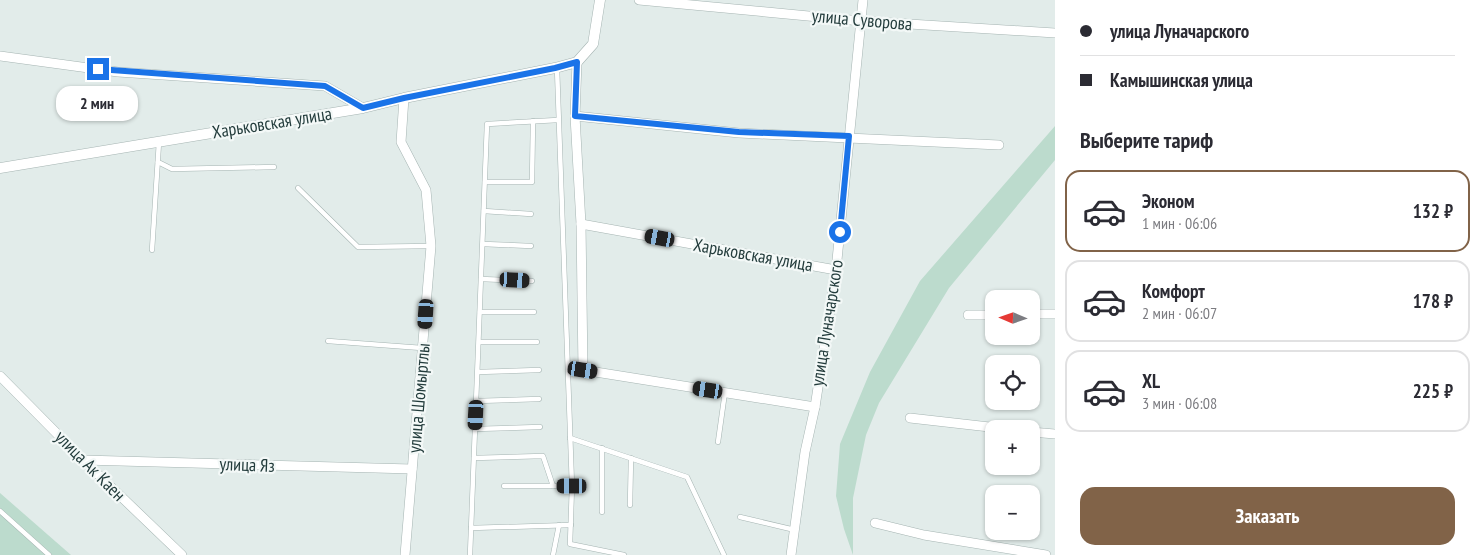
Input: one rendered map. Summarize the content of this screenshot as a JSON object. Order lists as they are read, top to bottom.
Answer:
{
  "streets": {
    "street": [
      "улица Суворова",
      "Харьковская улица",
      "улица Луначарского",
      "улица Шомыртлы",
      "улица Яз",
      "улица Ак Каен"
    ]
  },
  "crossings": [
    ["улица Суворова", "улица Луначарского"],
    ["Харьковская улица", "улица Луначарского"],
    ["Харьковская улица", "улица Шомыртлы"],
    ["улица Шомыртлы", "улица Яз"],
    ["улица Яз", "улица Ак Каен"]
  ],
  "north": "left",
  "page": {
    "banner": ["улица Луначарского", "Камышинская улица"],
    "bubble": "2 мин",
    "heading": "Выберите тариф",
    "list": [
      {
        "name": "Эконом",
        "note": "1 мин · 06:06",
        "value": "132 ₽"
      },
      {
        "name": "Комфорт",
        "note": "2 мин · 06:07",
        "value": "178 ₽"
      },
      {
        "name": "XL",
        "note": "3 мин · 06:08",
        "value": "225 ₽"
      }
    ],
    "map_buttons": ["+", "−"],
    "buttons": "Заказать"
  }
}
